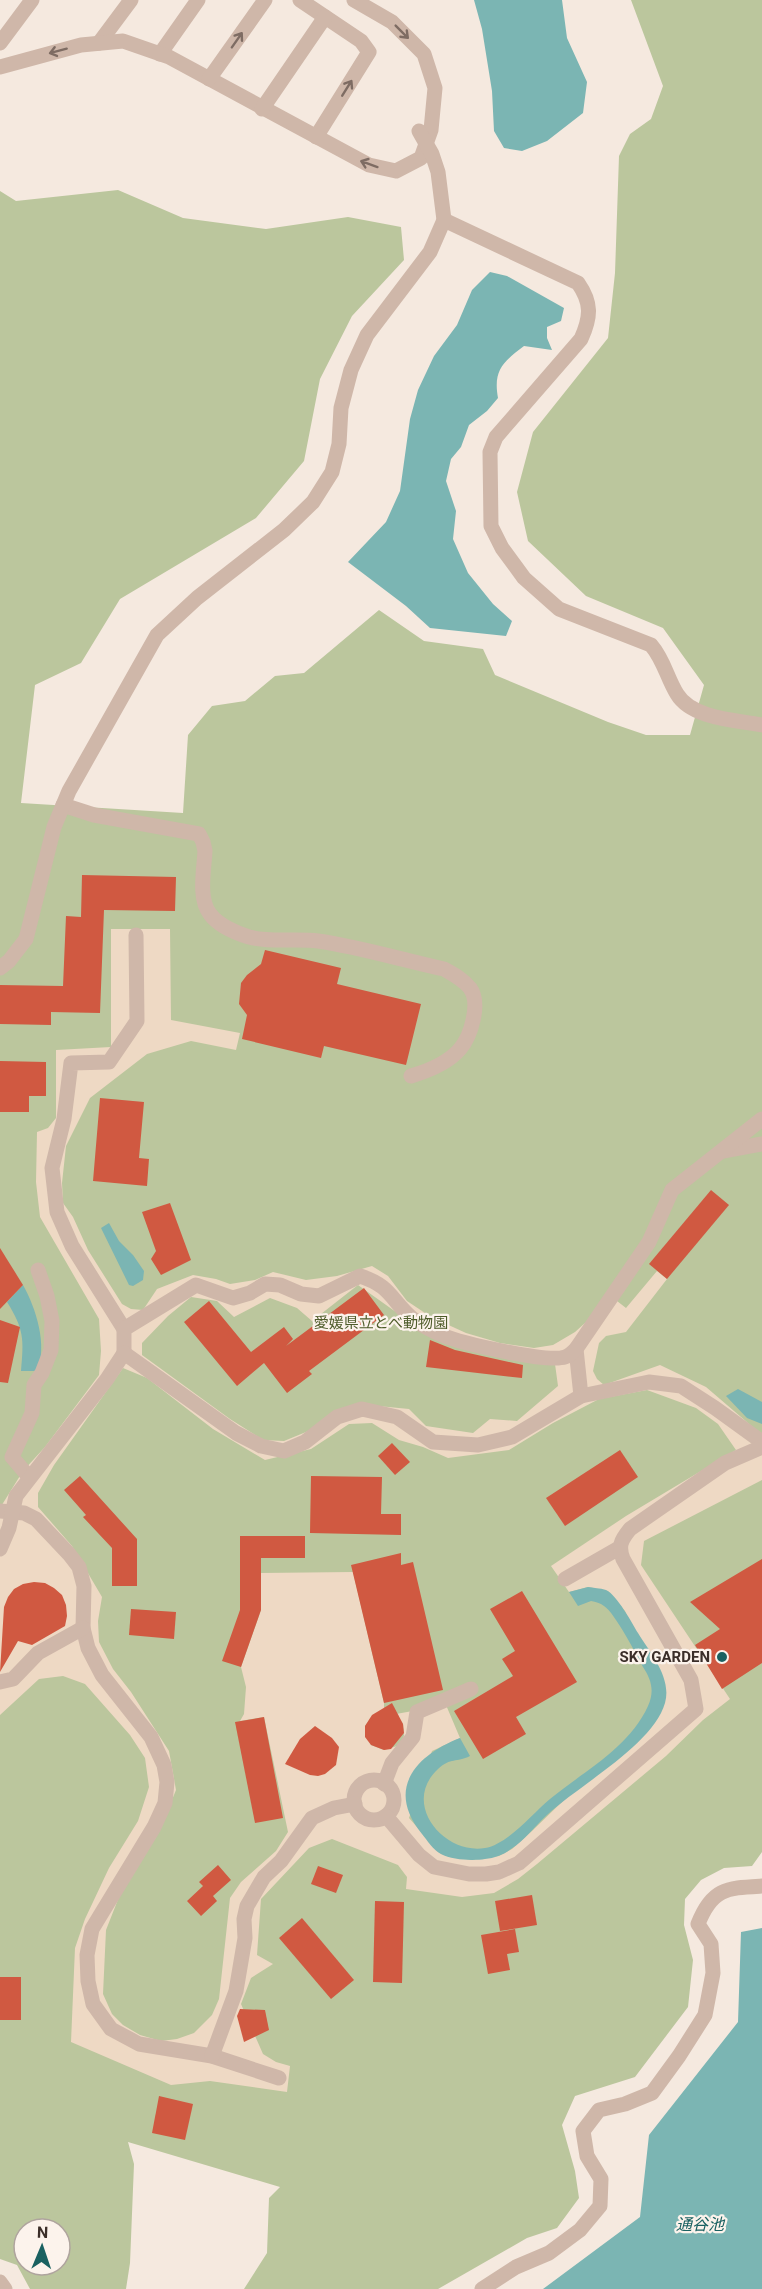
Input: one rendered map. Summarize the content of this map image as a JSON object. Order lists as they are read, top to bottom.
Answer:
{
  "water": ["通谷池"],
  "parks": ["愛媛県立とべ動物園"],
  "places": ["SKY GARDEN"],
  "north": "top"
}
